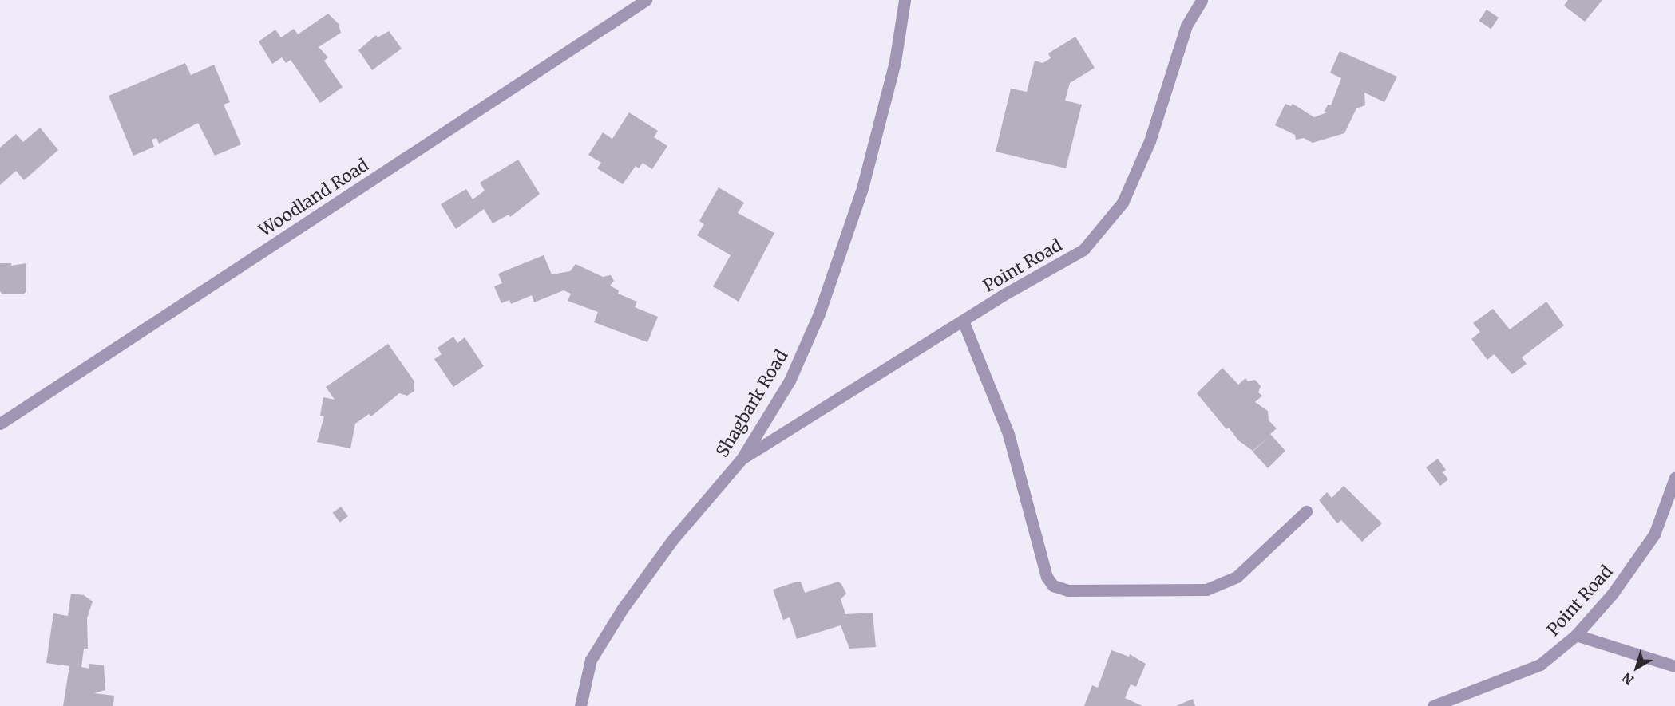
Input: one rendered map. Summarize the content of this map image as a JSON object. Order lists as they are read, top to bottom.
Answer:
{
  "streets": {
    "street": ["Woodland Road", "Point Road", "Shagbark Road"]
  },
  "crossings": [
    ["Point Road", "Shagbark Road"]
  ],
  "north": "bottom left"
}
